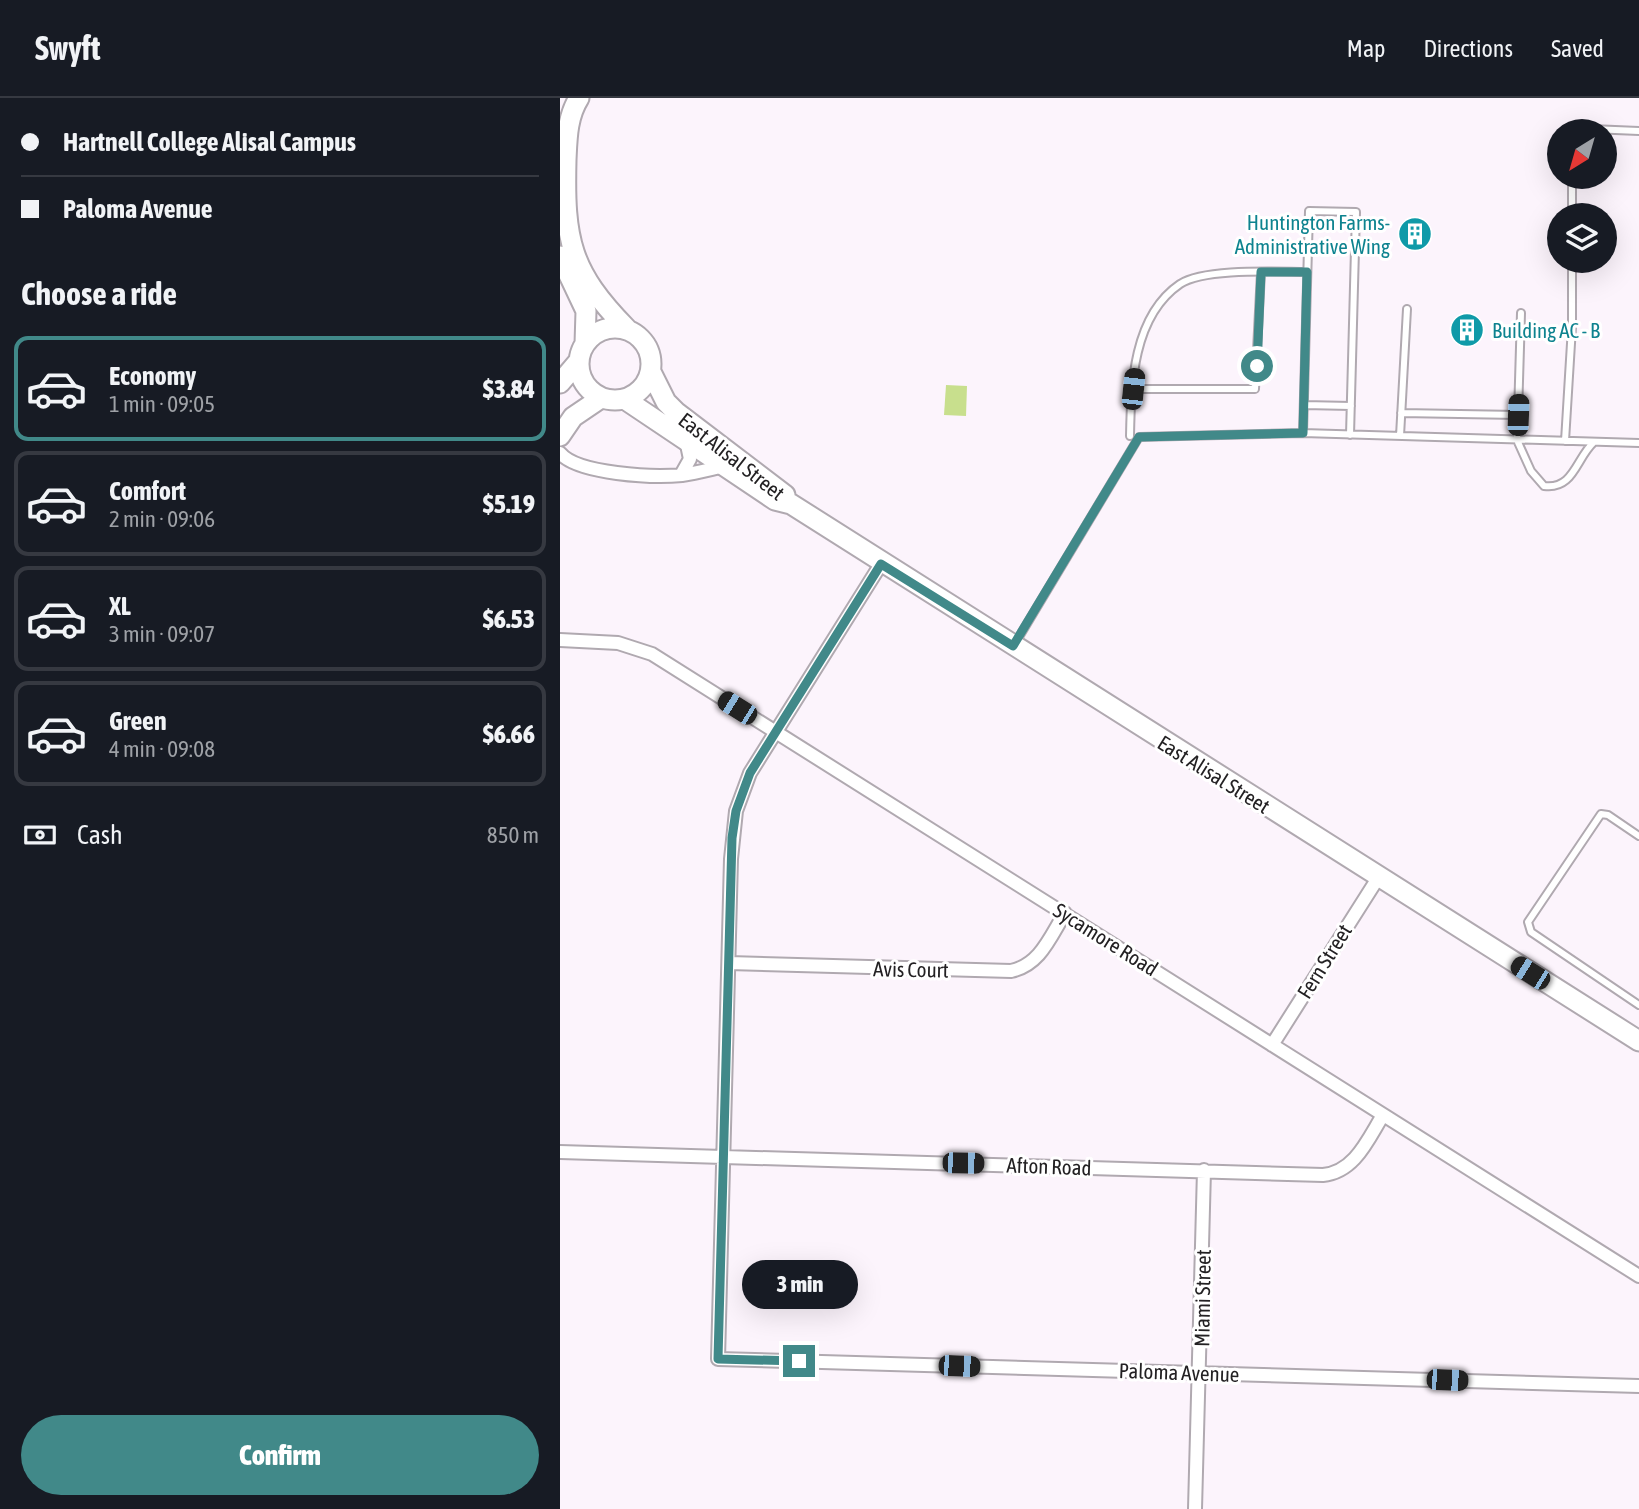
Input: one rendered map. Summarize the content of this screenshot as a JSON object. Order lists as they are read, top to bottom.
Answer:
{
  "streets": {
    "street": [
      "East Alisal Street",
      "Sycamore Road",
      "Fern Street",
      "Avis Court",
      "Afton Road",
      "Miami Street",
      "Paloma Avenue"
    ]
  },
  "crossings": [
    ["East Alisal Street", "Fern Street"],
    ["Sycamore Road", "Fern Street"],
    ["Sycamore Road", "Avis Court"],
    ["Sycamore Road", "Afton Road"],
    ["Afton Road", "Miami Street"],
    ["Afton Road", "Paloma Avenue"],
    ["Miami Street", "Paloma Avenue"]
  ],
  "places": {
    "building": ["Huntington Farms- Administrative Wing", "Building AC - B"]
  },
  "north": "bottom left",
  "page": {
    "header": "Swyft",
    "nav": ["Map", "Directions", "Saved"],
    "banner": ["Hartnell College Alisal Campus", "Paloma Avenue"],
    "heading": "Choose a ride",
    "list": [
      {
        "name": "Economy",
        "note": "1 min · 09:05",
        "value": "$3.84"
      },
      {
        "name": "Comfort",
        "note": "2 min · 09:06",
        "value": "$5.19"
      },
      {
        "name": "XL",
        "note": "3 min · 09:07",
        "value": "$6.53"
      },
      {
        "name": "Green",
        "note": "4 min · 09:08",
        "value": "$6.66"
      }
    ],
    "pay": ["Cash", "850 m"],
    "bubble": "3 min",
    "buttons": "Confirm"
  }
}
